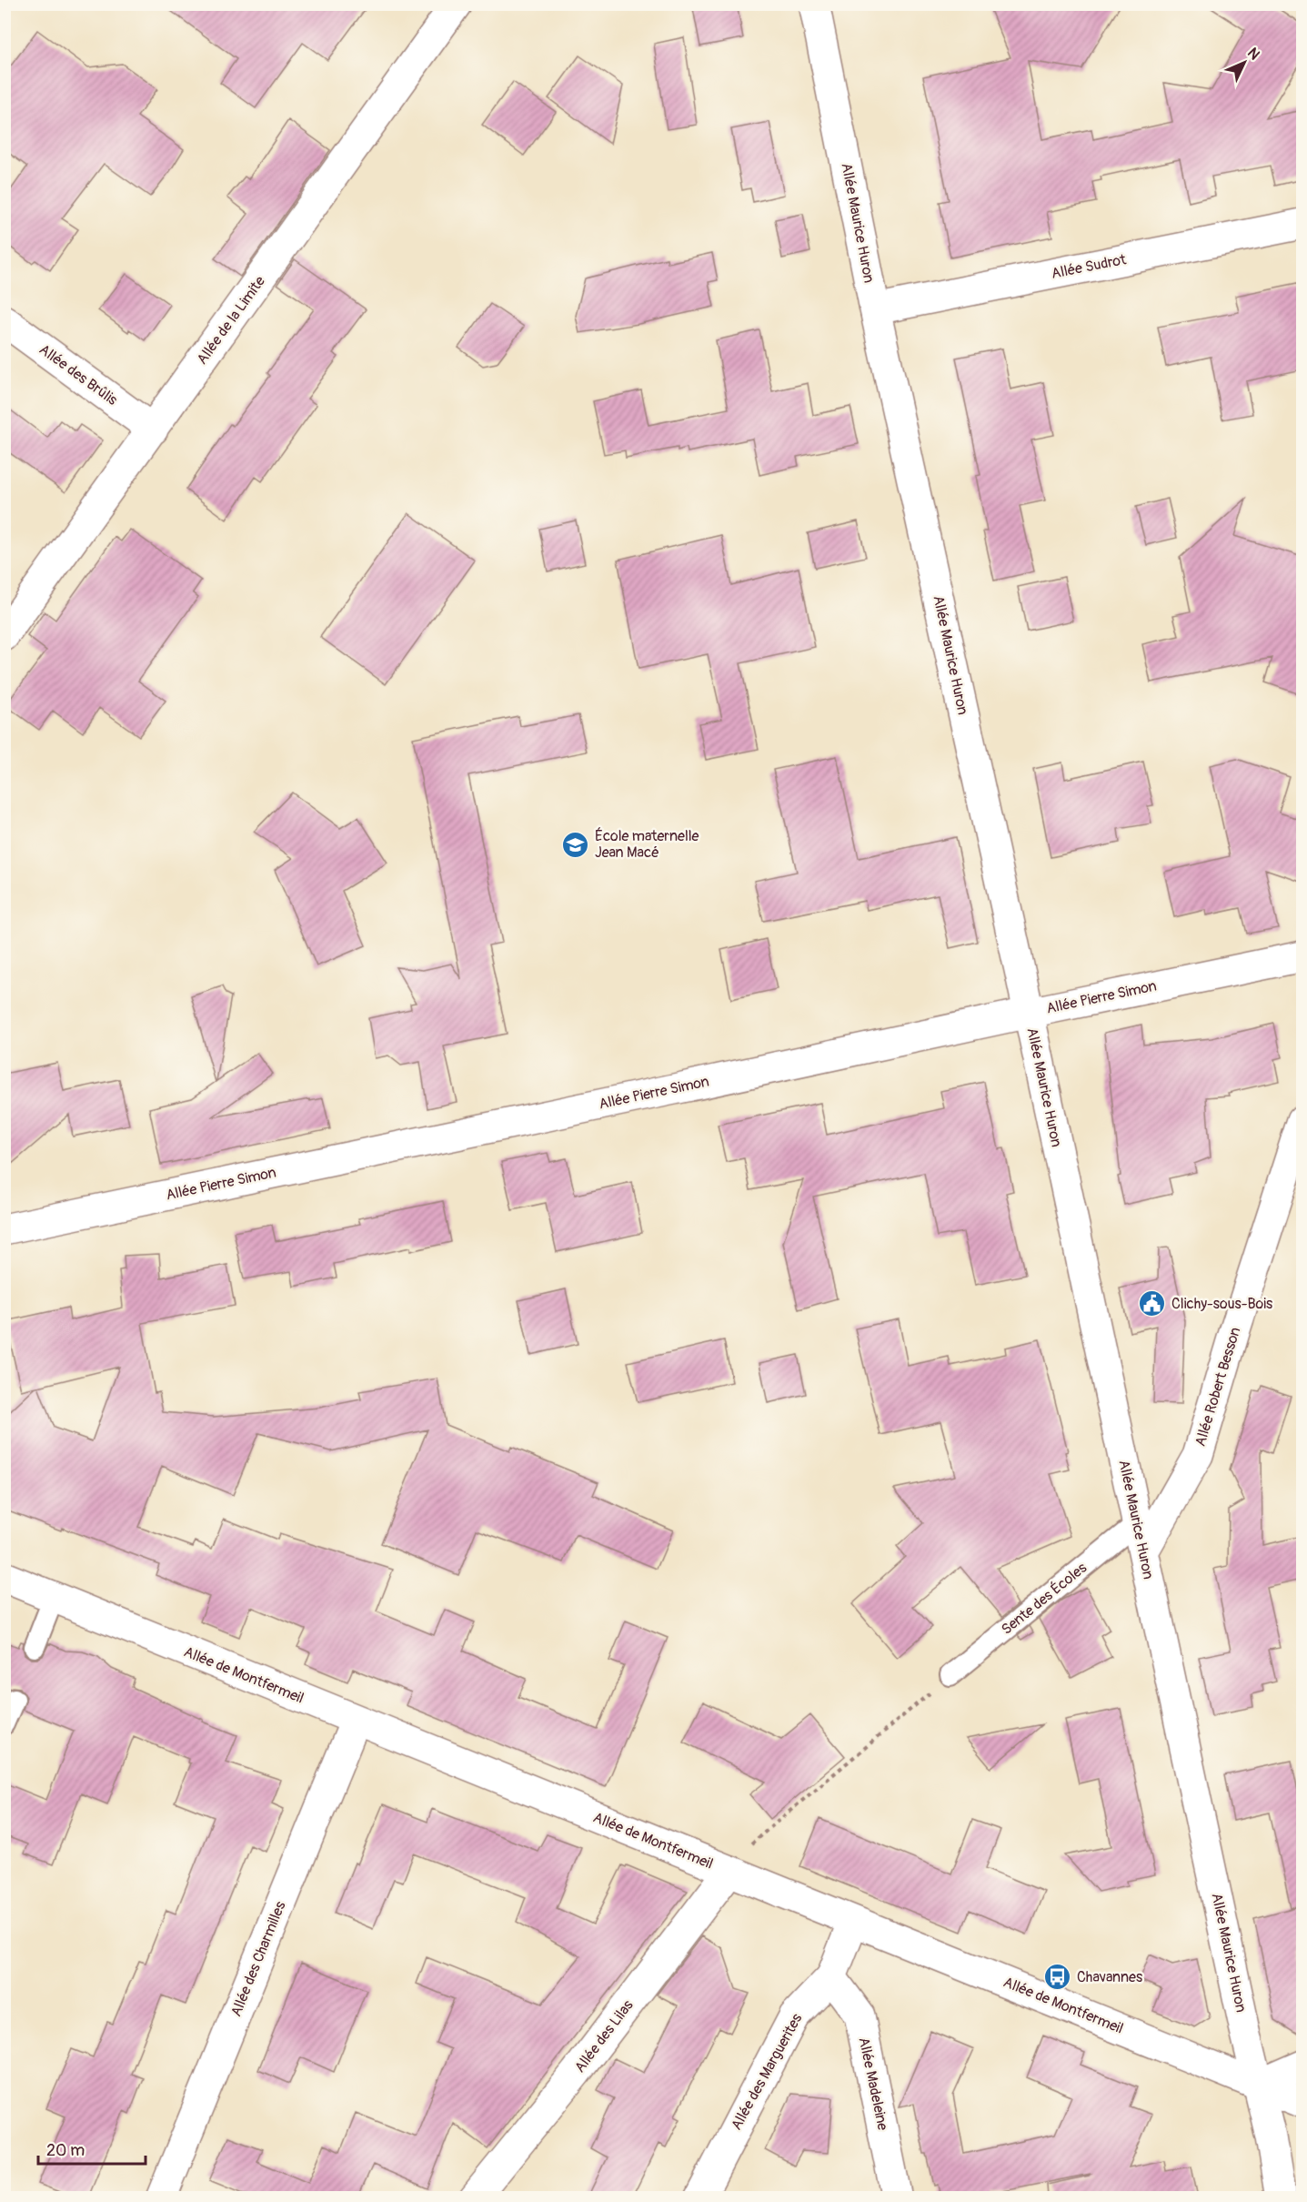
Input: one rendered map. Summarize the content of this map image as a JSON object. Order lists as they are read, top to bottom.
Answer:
{
  "streets": {
    "street": [
      "Allée Maurice Huron",
      "Allée Sudrot",
      "Allée de la Limite",
      "Allée des Brûlis",
      "Allée Pierre Simon",
      "Allée Robert Besson",
      "Allée de Montfermeil",
      "Allée des Charmilles",
      "Allée des Lilas",
      "Allée des Marguerites",
      "Allée Madeleine"
    ],
    "lane": ["Sente des Écoles"]
  },
  "crossings": [
    ["Allée Maurice Huron", "Allée Sudrot"],
    ["Allée Maurice Huron", "Allée Pierre Simon"],
    ["Allée Maurice Huron", "Allée Robert Besson"],
    ["Allée Maurice Huron", "Sente des Écoles"],
    ["Allée Maurice Huron", "Allée de Montfermeil"],
    ["Allée de la Limite", "Allée des Brûlis"],
    ["Allée de Montfermeil", "Allée des Charmilles"],
    ["Allée de Montfermeil", "Allée des Lilas"],
    ["Allée de Montfermeil", "Allée des Marguerites"],
    ["Allée des Marguerites", "Allée Madeleine"]
  ],
  "places": {
    "school or university": ["École maternelle Jean Macé"],
    "public building": ["Clichy-sous-Bois"],
    "bus stop": ["Chavannes"]
  },
  "scale_bar": "20 m",
  "north": "top right"
}
